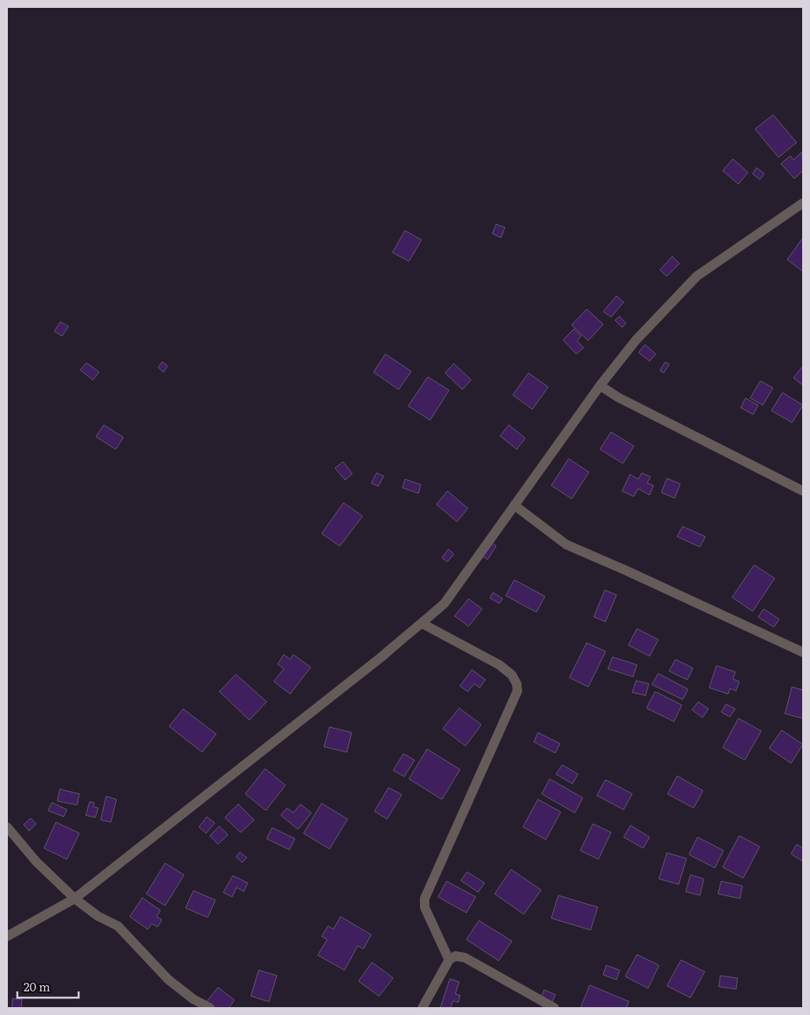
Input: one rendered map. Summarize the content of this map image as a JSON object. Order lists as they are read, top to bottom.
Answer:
{
  "scale_bar": "20 m"
}
